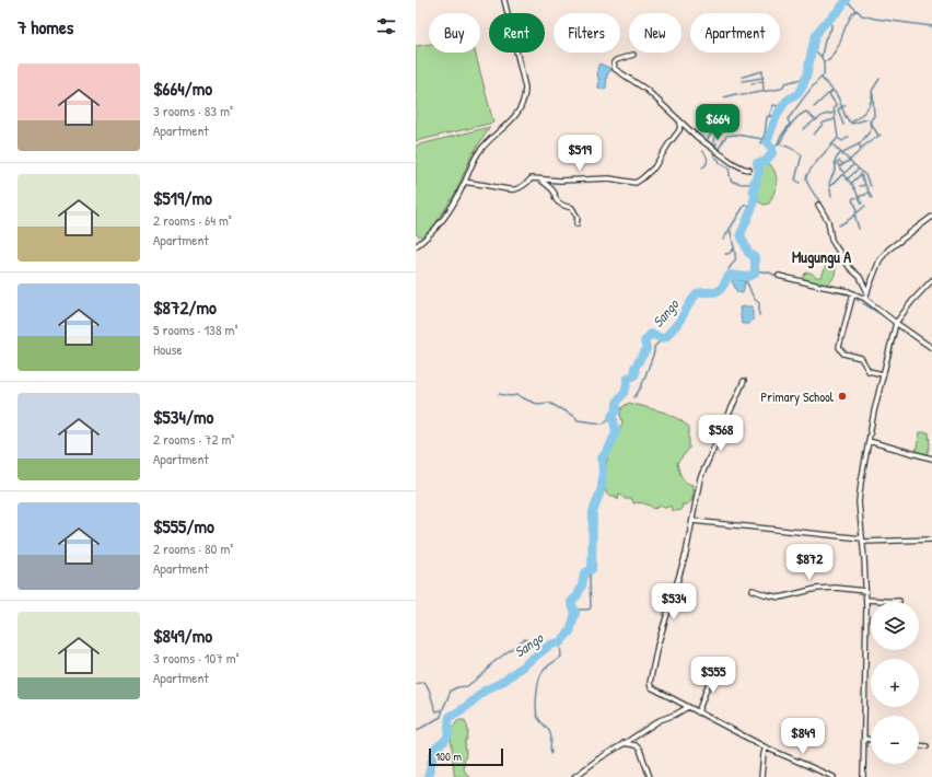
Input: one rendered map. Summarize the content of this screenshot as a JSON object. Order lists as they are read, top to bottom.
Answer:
{
  "districts": ["Mugungu A"],
  "water": ["Sango"],
  "places": ["Primary School"],
  "scale_bar": "100 m",
  "page": {
    "heading": "7 homes",
    "chip": [
      "Buy",
      "Rent",
      "Filters",
      "New",
      "Apartment"
    ],
    "list": [
      {
        "name": "$664/mo",
        "note": "3 rooms · 83 m² · Apartment"
      },
      {
        "name": "$519/mo",
        "note": "2 rooms · 64 m² · Apartment"
      },
      {
        "name": "$872/mo",
        "note": "5 rooms · 138 m² · House"
      },
      {
        "name": "$534/mo",
        "note": "2 rooms · 72 m² · Apartment"
      },
      {
        "name": "$555/mo",
        "note": "2 rooms · 80 m² · Apartment"
      },
      {
        "name": "$849/mo",
        "note": "3 rooms · 107 m² · Apartment"
      }
    ],
    "price": [
      "$664",
      "$519",
      "$568",
      "$872",
      "$534",
      "$555",
      "$849"
    ],
    "map_buttons": ["+", "−"],
    "scale": "100 m"
  }
}
